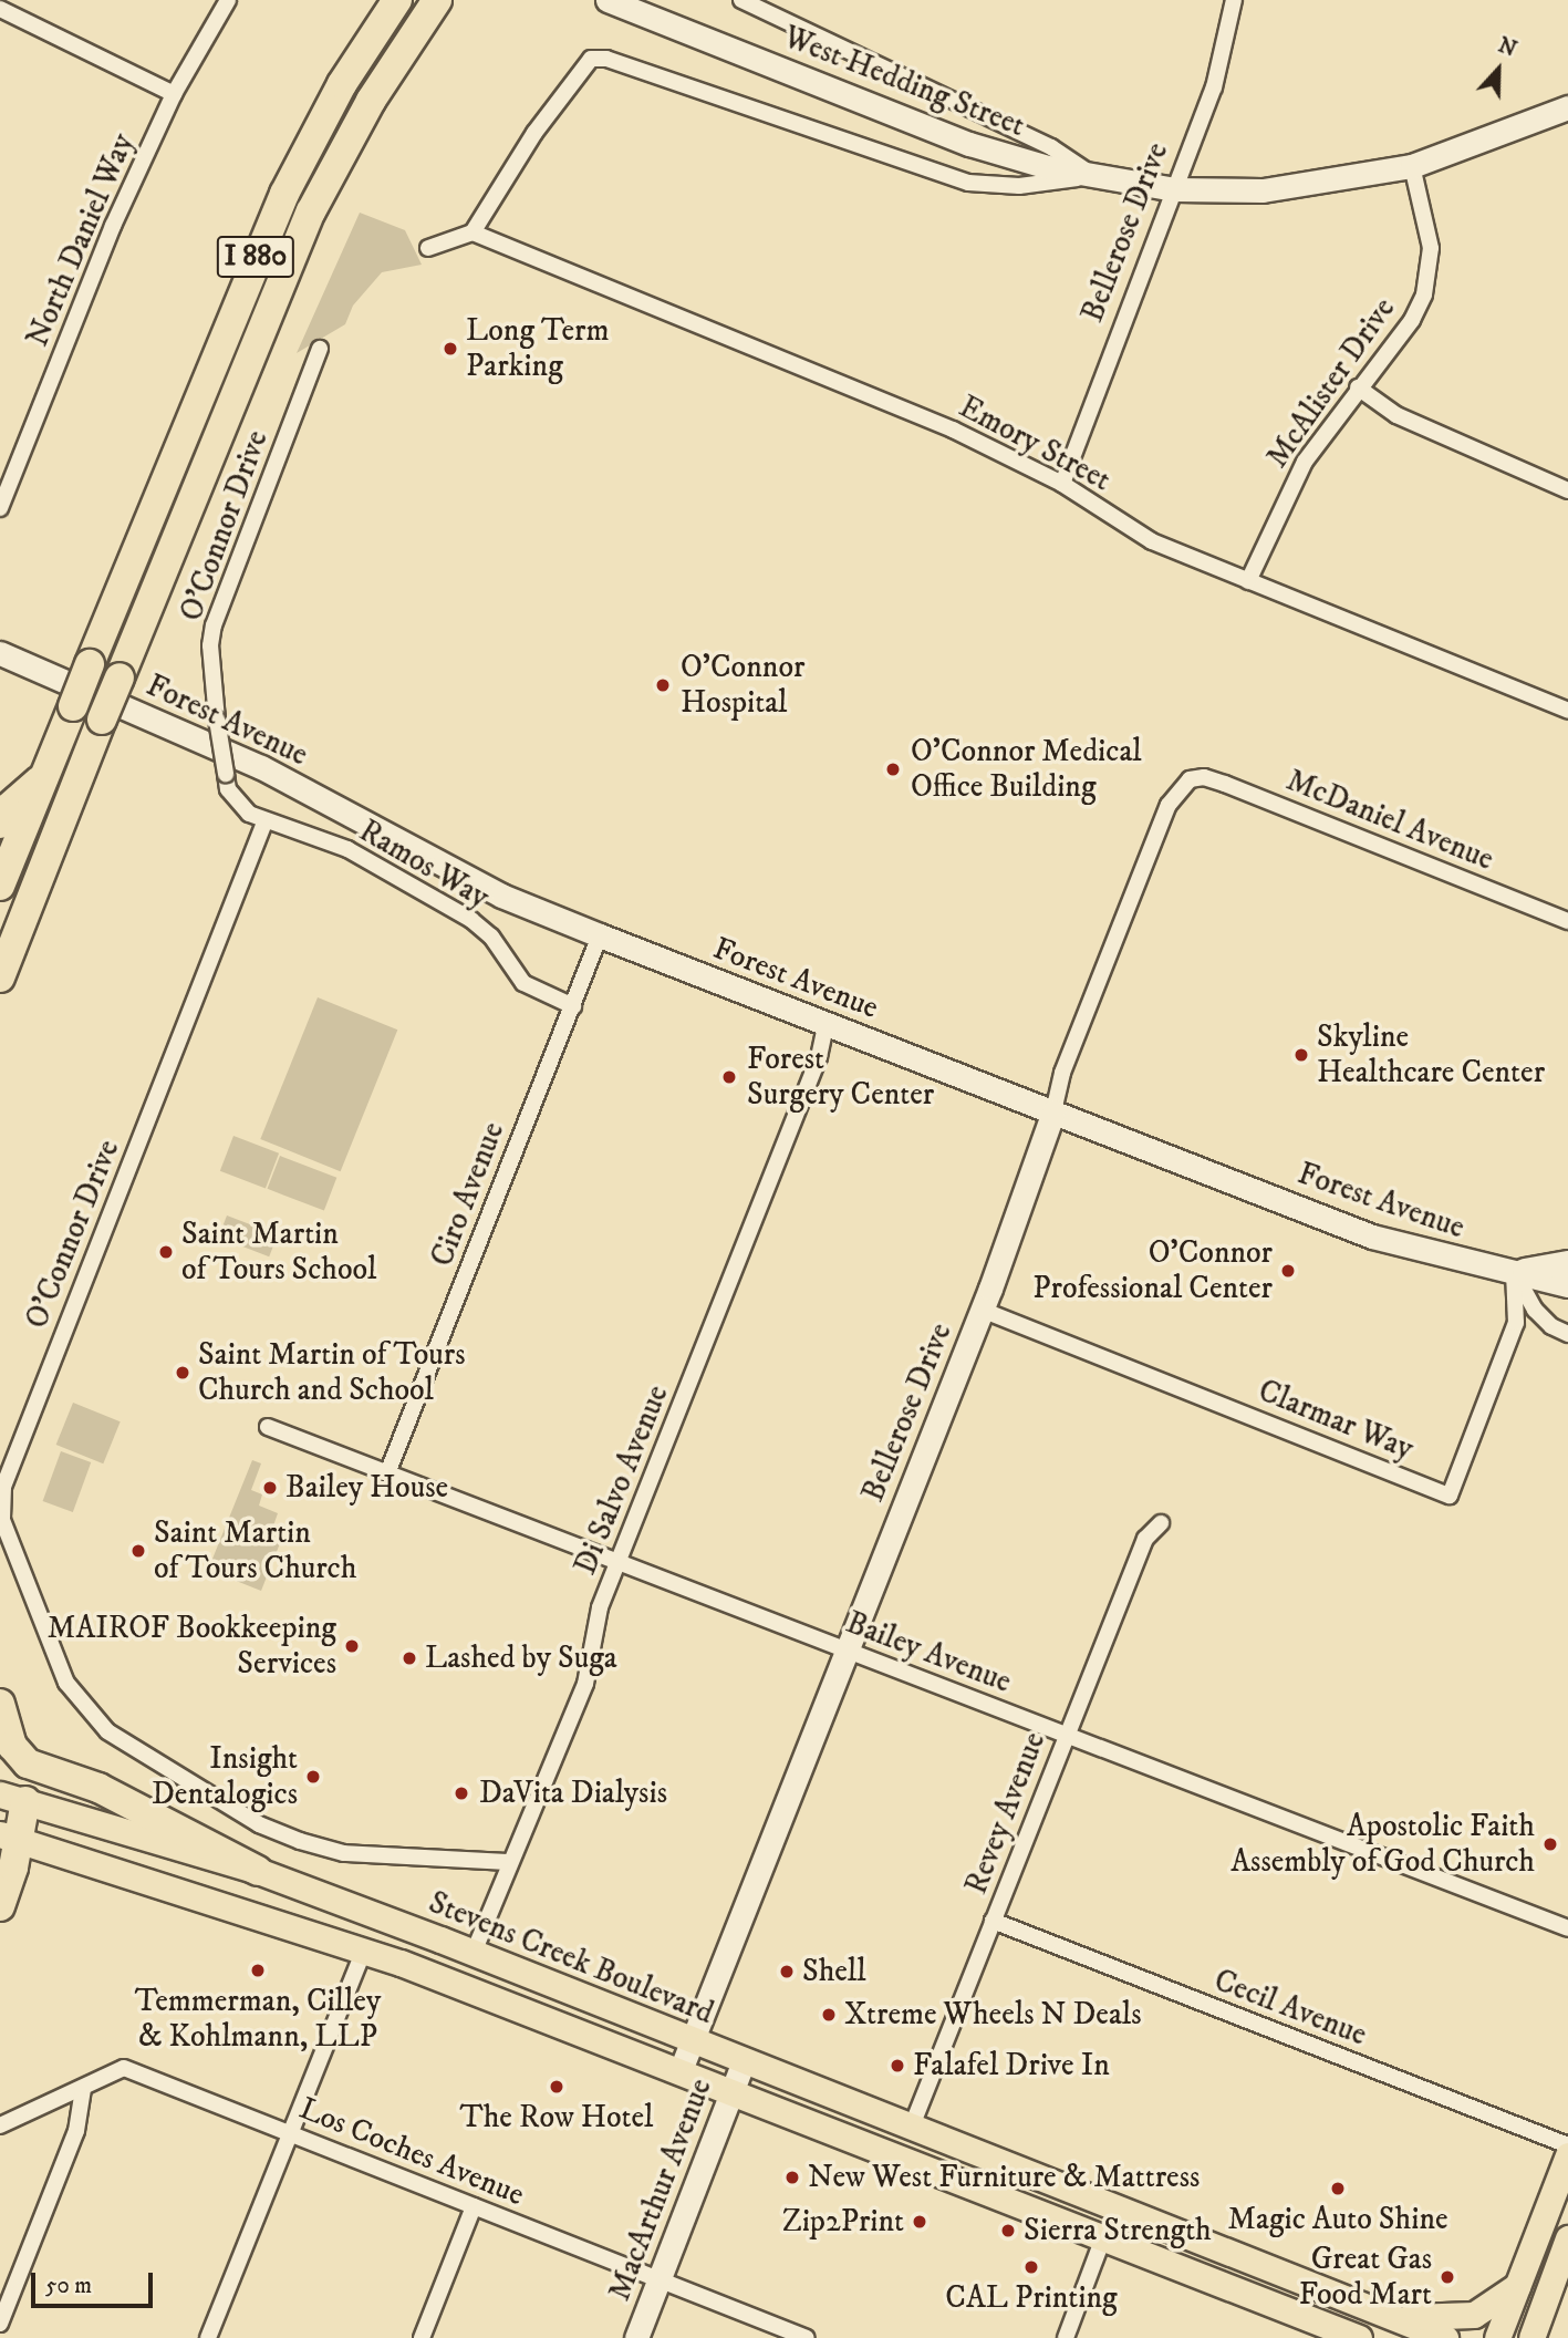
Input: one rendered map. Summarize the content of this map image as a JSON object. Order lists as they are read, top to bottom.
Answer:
{
  "streets": {
    "highway": ["I 880"],
    "main road": [
      "West Hedding Street",
      "Bellerose Drive",
      "Forest Avenue",
      "Stevens Creek Boulevard",
      "MacArthur Avenue"
    ],
    "street": [
      "North Daniel Way",
      "McAlister Drive",
      "Emory Street",
      "O’Connor Drive",
      "McDaniel Avenue",
      "Ramos Way",
      "Ciro Avenue",
      "Clarmar Way",
      "Di Salvo Avenue",
      "Bailey Avenue",
      "Revey Avenue",
      "Cecil Avenue",
      "Los Coches Avenue"
    ]
  },
  "crossings": [
    ["West Hedding Street", "Bellerose Drive"],
    ["West Hedding Street", "McAlister Drive"],
    ["West Hedding Street", "Emory Street"],
    ["Bellerose Drive", "Emory Street"],
    ["Bellerose Drive", "Forest Avenue"],
    ["Bellerose Drive", "McDaniel Avenue"],
    ["Bellerose Drive", "Clarmar Way"],
    ["Bellerose Drive", "Bailey Avenue"],
    ["Bellerose Drive", "Stevens Creek Boulevard"],
    ["McAlister Drive", "Emory Street"],
    ["O’Connor Drive", "Ramos Way"],
    ["O’Connor Drive", "Di Salvo Avenue"],
    ["Forest Avenue", "Ciro Avenue"],
    ["Forest Avenue", "Clarmar Way"],
    ["Forest Avenue", "Di Salvo Avenue"],
    ["Ramos Way", "Ciro Avenue"],
    ["Ciro Avenue", "Bailey Avenue"],
    ["Di Salvo Avenue", "Bailey Avenue"],
    ["Di Salvo Avenue", "Stevens Creek Boulevard"],
    ["Bailey Avenue", "Revey Avenue"],
    ["Revey Avenue", "Stevens Creek Boulevard"],
    ["Revey Avenue", "Cecil Avenue"],
    ["Stevens Creek Boulevard", "MacArthur Avenue"],
    ["Los Coches Avenue", "MacArthur Avenue"]
  ],
  "places": [
    "Long Term Parking",
    "O’Connor Hospital",
    "O’Connor Medical Office Building",
    "Skyline Healthcare Center",
    "Forest Surgery Center",
    "Saint Martin of Tours School",
    "O’Connor Professional Center",
    "Saint Martin of Tours Church and School",
    "Bailey House",
    "Saint Martin of Tours Church",
    "MAIROF Bookkeeping Services",
    "Lashed by Suga",
    "Insight Dentalogics",
    "DaVita Dialysis",
    "Apostolic Faith Assembly of God Church",
    "Temmerman, Cilley & Kohlmann, LLP",
    "Shell",
    "Xtreme Wheels N Deals",
    "Falafel Drive In",
    "The Row Hotel",
    "New West Furniture & Mattress",
    "Magic Auto Shine",
    "Zip2Print",
    "Sierra Strength",
    "CAL Printing",
    "Great Gas Food Mart"
  ],
  "scale_bar": "50 m",
  "north": "top"
}
